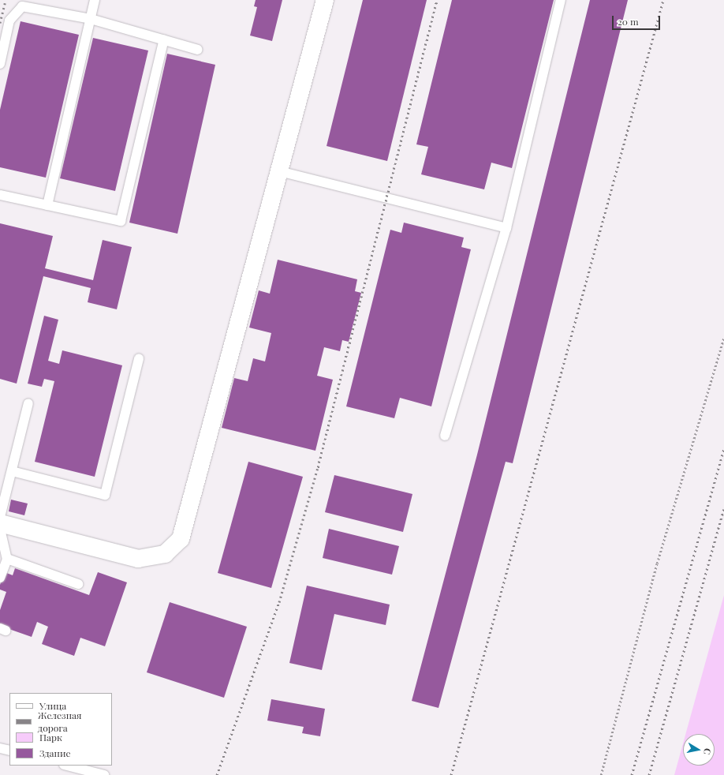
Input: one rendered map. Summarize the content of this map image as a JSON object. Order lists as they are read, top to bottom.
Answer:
{
  "legend": [
    "Улица",
    "Железная дорога",
    "Парк",
    "Здание"
  ],
  "scale_bar": "20 m",
  "north": "right"
}
